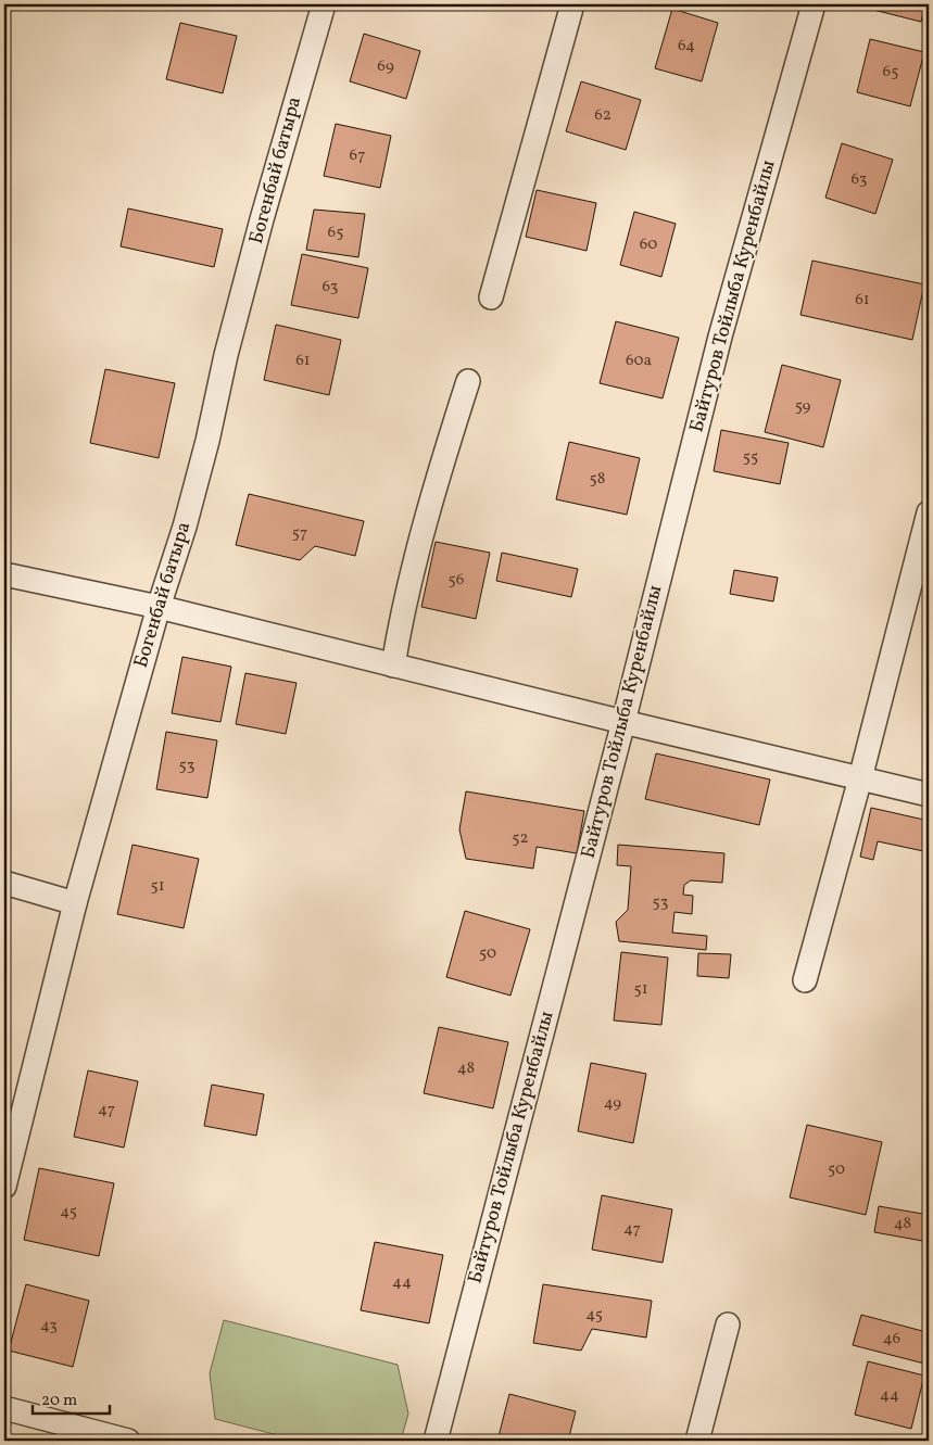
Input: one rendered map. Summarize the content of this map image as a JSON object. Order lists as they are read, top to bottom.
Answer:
{
  "streets": {
    "street": ["Богенбай батыра", "Байтуров Тойлыба Куренбайлы"]
  },
  "house_numbers": [
    "64",
    "69",
    "65",
    "62",
    "67",
    "63",
    "65",
    "60",
    "63",
    "61",
    "61",
    "60а",
    "59",
    "55",
    "58",
    "57",
    "56",
    "53",
    "52",
    "51",
    "53",
    "50",
    "51",
    "48",
    "49",
    "47",
    "50",
    "45",
    "48",
    "47",
    "44",
    "45",
    "43",
    "46",
    "44"
  ],
  "scale_bar": "20 m"
}
